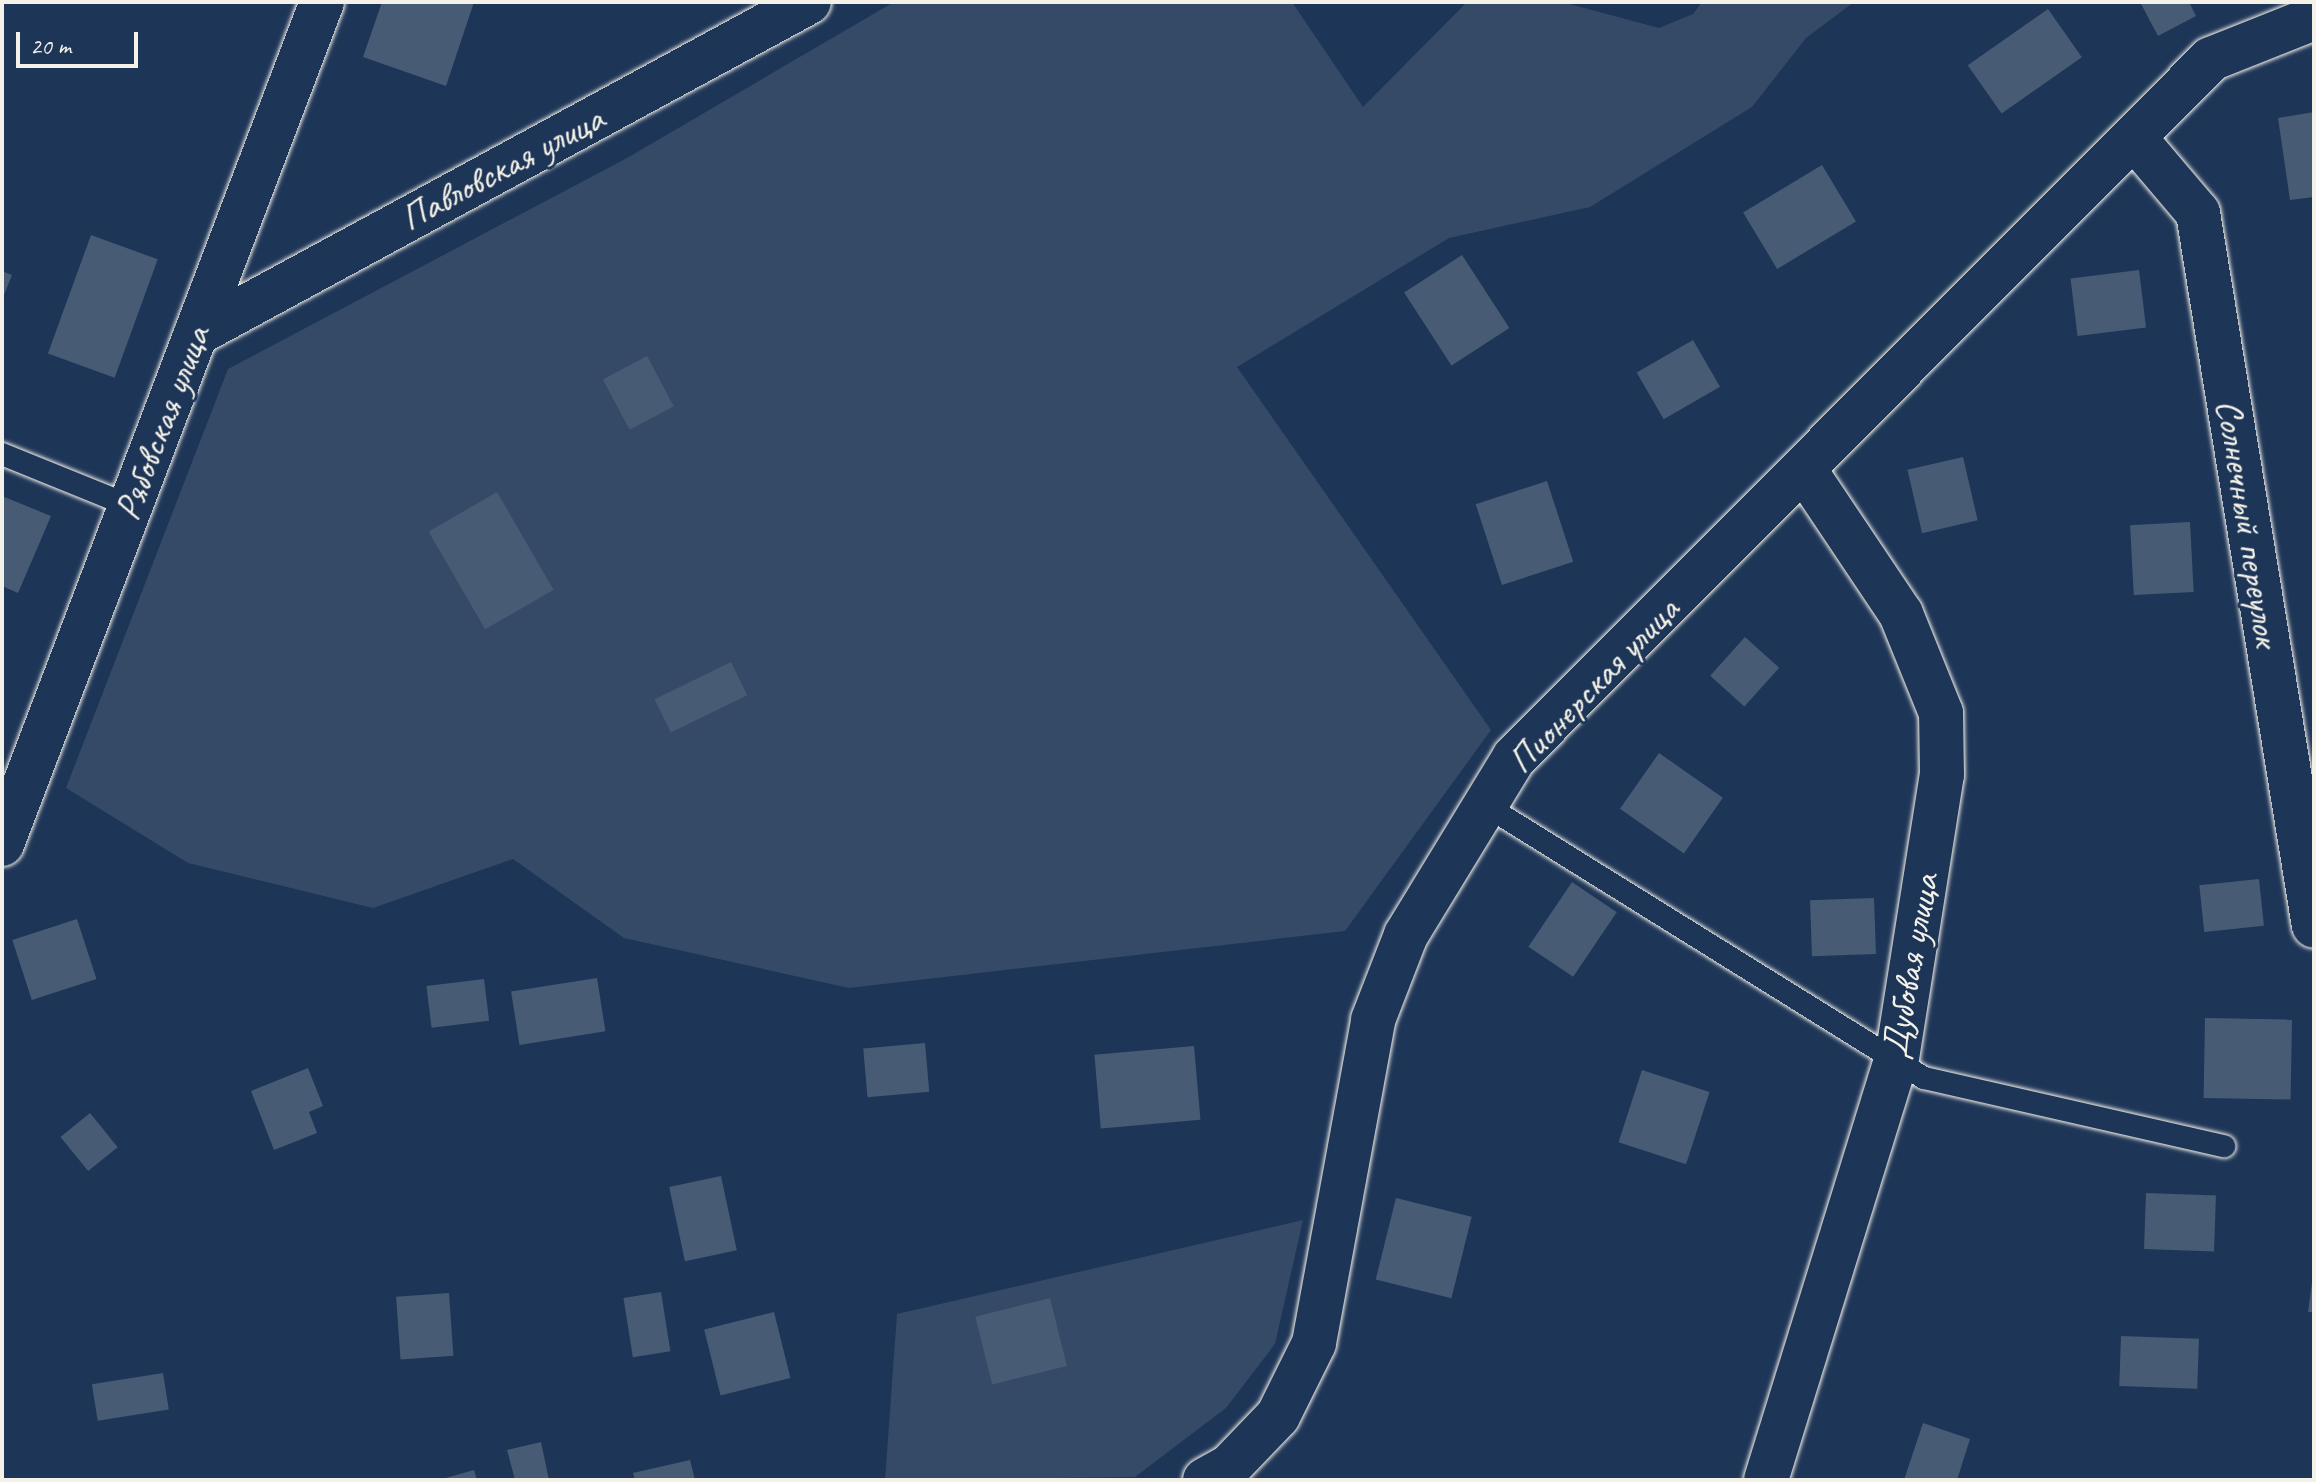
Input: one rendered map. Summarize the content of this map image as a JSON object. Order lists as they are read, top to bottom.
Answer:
{
  "streets": {
    "street": [
      "Павловская улица",
      "Рябовская улица",
      "Солнечный переулок",
      "Пионерская улица",
      "Дубовая улица"
    ]
  },
  "crossings": [
    ["Павловская улица", "Рябовская улица"],
    ["Солнечный переулок", "Пионерская улица"],
    ["Пионерская улица", "Дубовая улица"]
  ],
  "scale_bar": "20 m"
}
